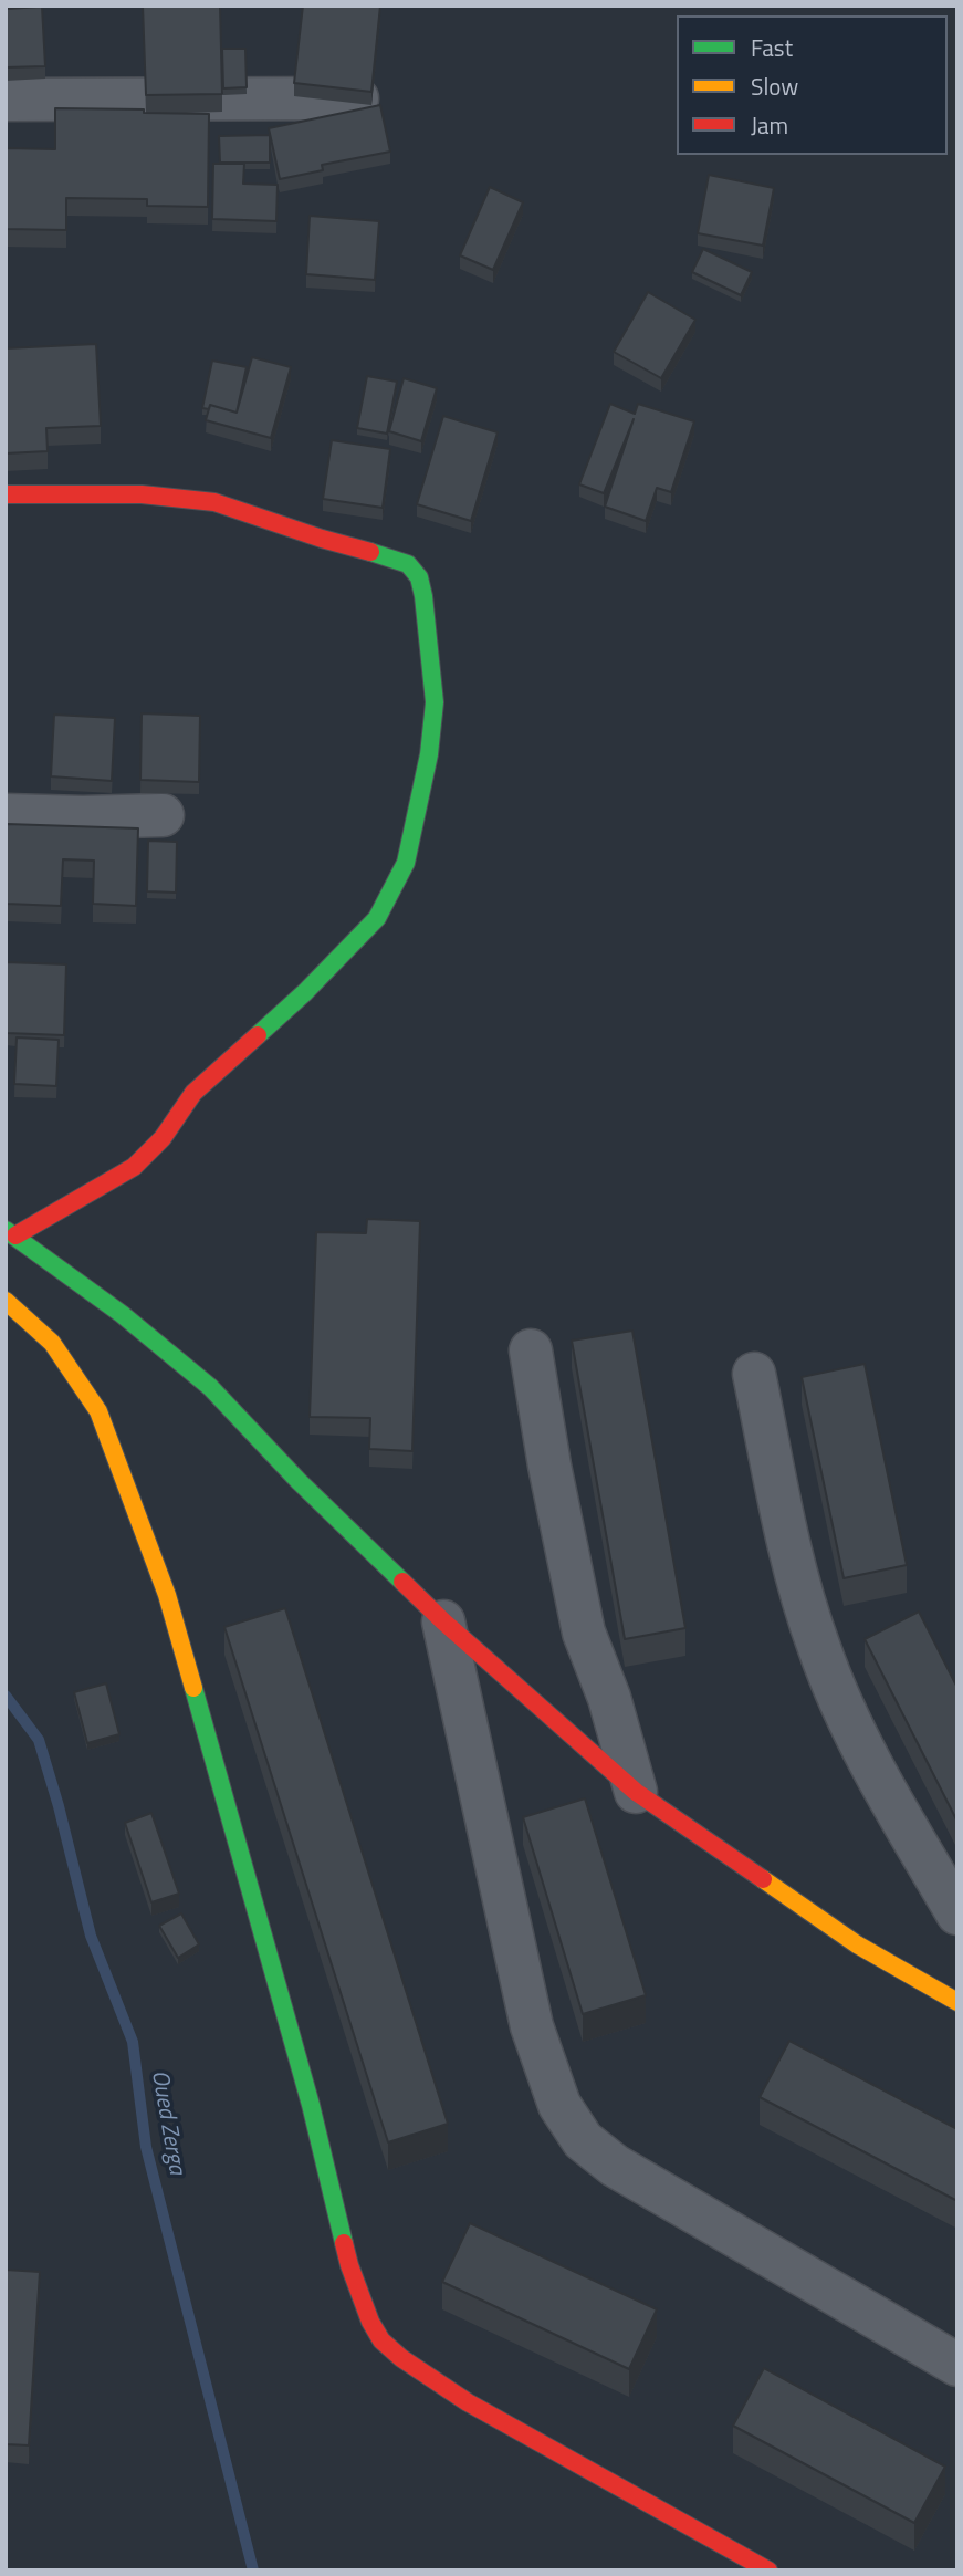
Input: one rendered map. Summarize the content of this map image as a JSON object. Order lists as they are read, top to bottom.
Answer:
{
  "water": ["Oued Zerga"],
  "legend": ["Fast", "Slow", "Jam"]
}
